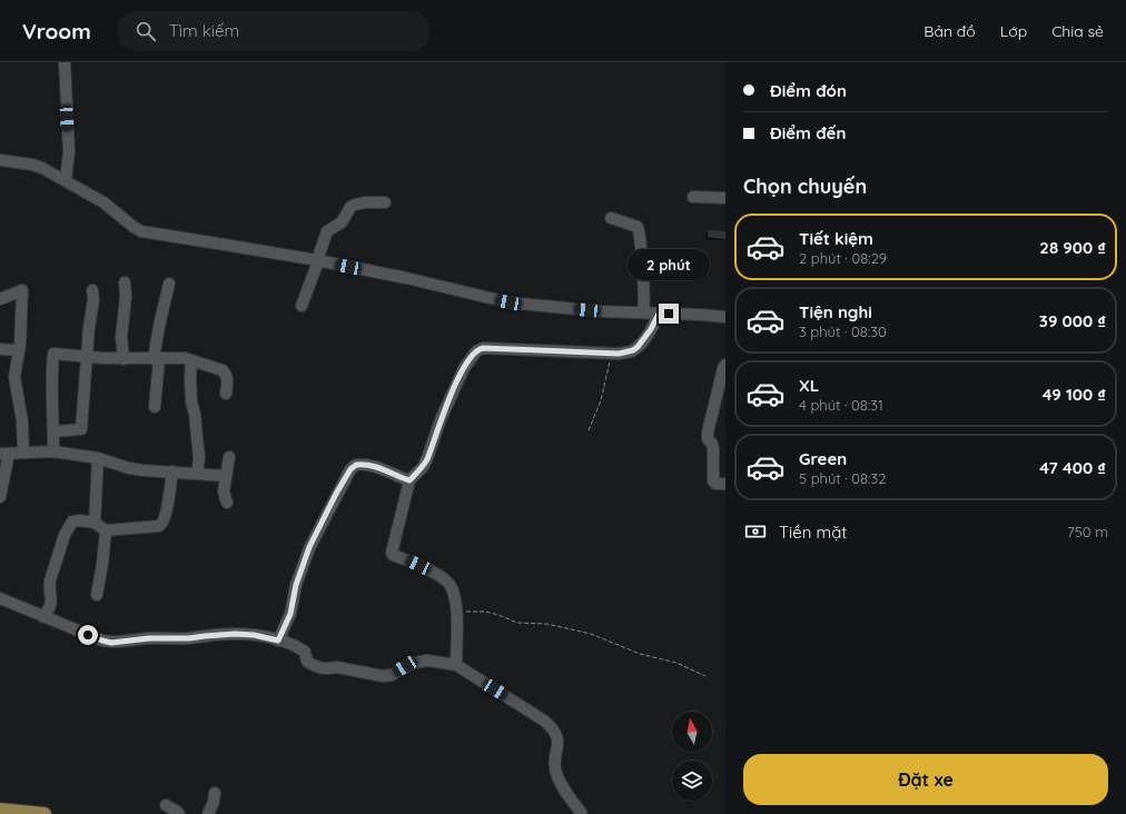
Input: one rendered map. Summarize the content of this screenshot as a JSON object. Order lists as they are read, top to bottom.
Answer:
{
  "north": "top",
  "page": {
    "header": "Vroom",
    "search": "Tìm kiếm",
    "nav": ["Bản đồ", "Lớp", "Chia sẻ"],
    "banner": ["Điểm đón", "Điểm đến"],
    "heading": "Chọn chuyến",
    "list": [
      {
        "name": "Tiết kiệm",
        "note": "2 phút · 08:29",
        "value": "28 900 ₫"
      },
      {
        "name": "Tiện nghi",
        "note": "3 phút · 08:30",
        "value": "39 000 ₫"
      },
      {
        "name": "XL",
        "note": "4 phút · 08:31",
        "value": "49 100 ₫"
      },
      {
        "name": "Green",
        "note": "5 phút · 08:32",
        "value": "47 400 ₫"
      }
    ],
    "bubble": "2 phút",
    "pay": ["Tiền mặt", "750 m"],
    "buttons": "Đặt xe"
  }
}
